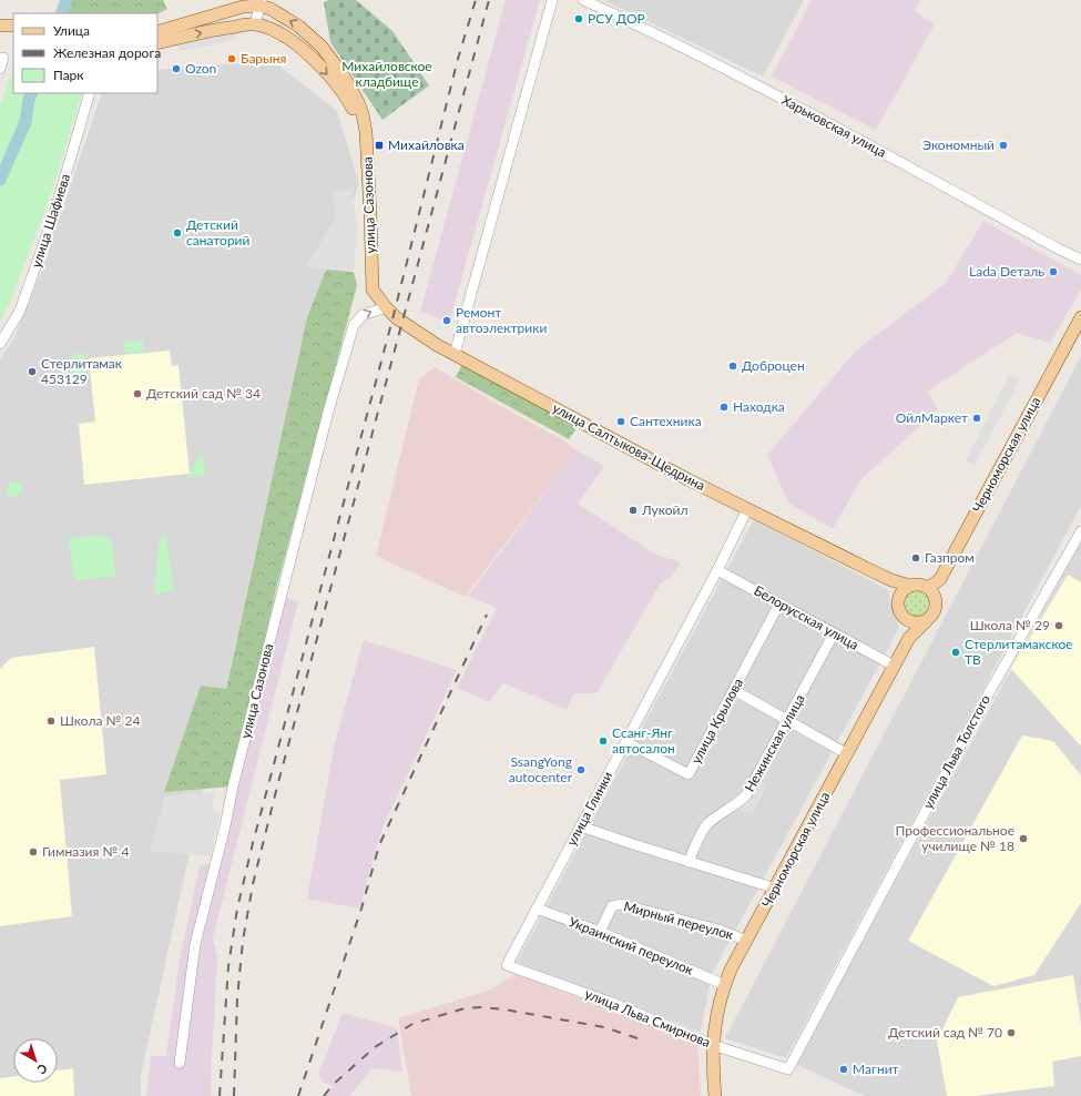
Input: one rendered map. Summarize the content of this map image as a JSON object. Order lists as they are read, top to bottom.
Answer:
{
  "streets": {
    "main road": ["улица Сазонова", "улица Салтыкова-Щедрина", "Черноморская улица"],
    "street": [
      "Харьковская улица",
      "улица Шафиева",
      "Белорусская улица",
      "улица Крылова",
      "Нежинская улица",
      "улица Льва Толстого",
      "улица Глинки",
      "Мирный переулок",
      "Украинский переулок",
      "улица Льва Смирнова"
    ]
  },
  "crossings": [
    ["улица Сазонова", "улица Салтыкова-Щедрина"],
    ["улица Салтыкова-Щедрина", "Черноморская улица"],
    ["улица Салтыкова-Щедрина", "улица Глинки"],
    ["Черноморская улица", "Белорусская улица"],
    ["Черноморская улица", "Мирный переулок"],
    ["Черноморская улица", "Украинский переулок"],
    ["Черноморская улица", "улица Льва Смирнова"],
    ["Белорусская улица", "улица Крылова"],
    ["Белорусская улица", "Нежинская улица"],
    ["Белорусская улица", "улица Глинки"],
    ["улица Крылова", "улица Глинки"],
    ["улица Льва Толстого", "улица Льва Смирнова"],
    ["улица Глинки", "Украинский переулок"],
    ["улица Глинки", "улица Льва Смирнова"],
    ["Мирный переулок", "Украинский переулок"]
  ],
  "parks": ["Михайловское кладбище"],
  "places": {
    "other": [
      "РСУ ДОР",
      "Барыня",
      "Ozon",
      "Экономный",
      "Детский санаторий",
      "Lada Dеталь",
      "Ремонт автоэлектрики",
      "Доброцен",
      "Стерлитамак 453129",
      "Детский сад № 34",
      "Находка",
      "ОйлМаркет",
      "Сантехника",
      "Лукойл",
      "Газпром",
      "Школа № 29",
      "Стерлитамакское ТВ",
      "Школа № 24",
      "Ссанг-Янг автосалон",
      "SsangYong autocenter",
      "Профессиональное училище № 18",
      "Гимназия № 4",
      "Детский сад № 70",
      "Магнит"
    ],
    "transit": ["Михайловка"]
  },
  "legend": ["Улица", "Железная дорога", "Парк"],
  "north": "bottom right"
}
